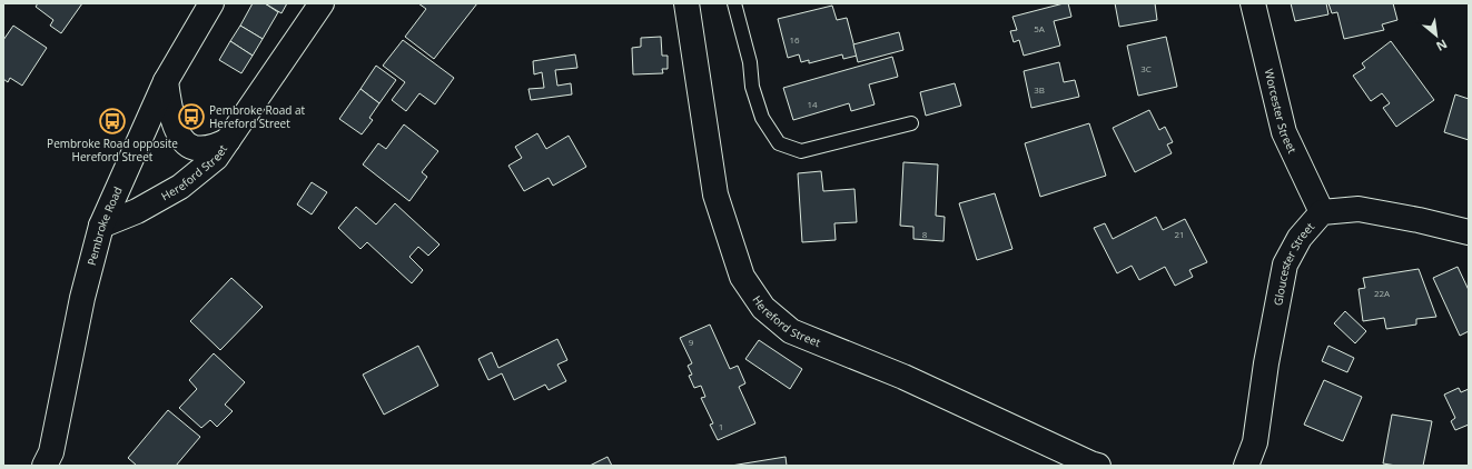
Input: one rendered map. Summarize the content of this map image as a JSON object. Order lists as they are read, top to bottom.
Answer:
{
  "streets": {
    "street": [
      "Worcester Street",
      "Hereford Street",
      "Pembroke Road",
      "Gloucester Street"
    ]
  },
  "crossings": [
    ["Worcester Street", "Gloucester Street"],
    ["Hereford Street", "Pembroke Road"]
  ],
  "places": {
    "bus stop": ["Pembroke Road at Hereford Street", "Pembroke Road opposite Hereford Street"]
  },
  "house_numbers": [
    "5A",
    "16",
    "3C",
    "3B",
    "14",
    "8",
    "21",
    "22A",
    "9",
    "1"
  ],
  "north": "bottom right"
}
